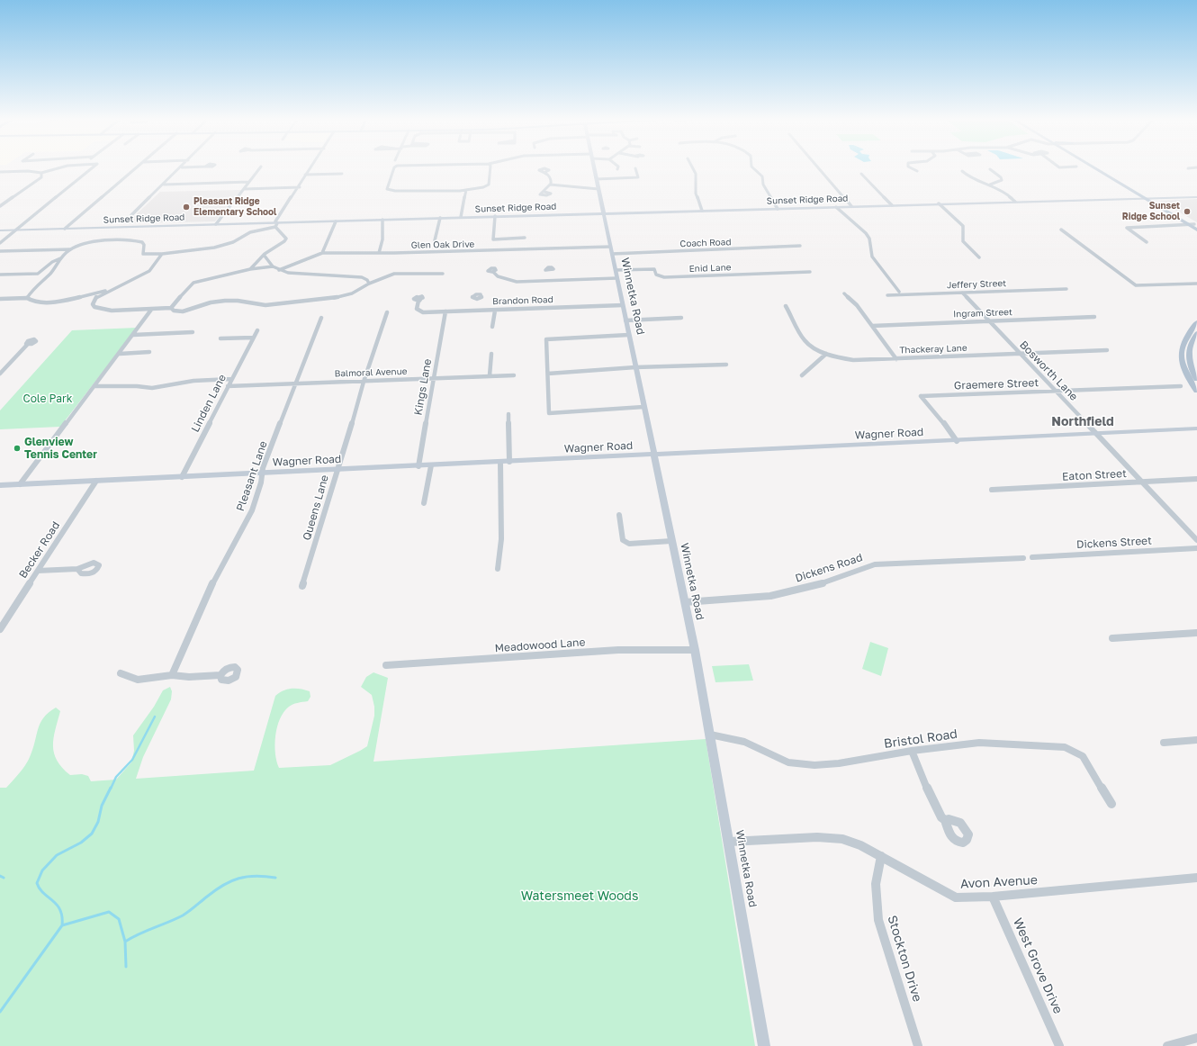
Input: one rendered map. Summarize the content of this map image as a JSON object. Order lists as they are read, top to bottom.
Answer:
{
  "streets": {
    "street": [
      "Sunset Ridge Road",
      "Coach Road",
      "Glen Oak Drive",
      "Enid Lane",
      "Jeffery Street",
      "Winnetka Road",
      "Brandon Road",
      "Ingram Street",
      "Thackeray Lane",
      "Bosworth Lane",
      "Balmoral Avenue",
      "Graemere Street",
      "Kings Lane",
      "Linden Lane",
      "Wagner Road",
      "Eaton Street",
      "Pleasant Lane",
      "Queens Lane",
      "Dickens Street",
      "Becker Road",
      "Dickens Road",
      "Meadowood Lane",
      "Bristol Road",
      "Avon Avenue",
      "Stockton Drive",
      "West Grove Drive"
    ]
  },
  "crossings": [
    ["Sunset Ridge Road", "Winnetka Road"],
    ["Coach Road", "Winnetka Road"],
    ["Glen Oak Drive", "Winnetka Road"],
    ["Enid Lane", "Winnetka Road"],
    ["Jeffery Street", "Bosworth Lane"],
    ["Winnetka Road", "Brandon Road"],
    ["Winnetka Road", "Wagner Road"],
    ["Winnetka Road", "Dickens Road"],
    ["Winnetka Road", "Meadowood Lane"],
    ["Winnetka Road", "Bristol Road"],
    ["Winnetka Road", "Avon Avenue"],
    ["Brandon Road", "Kings Lane"],
    ["Ingram Street", "Bosworth Lane"],
    ["Thackeray Lane", "Bosworth Lane"],
    ["Bosworth Lane", "Graemere Street"],
    ["Bosworth Lane", "Wagner Road"],
    ["Bosworth Lane", "Eaton Street"],
    ["Balmoral Avenue", "Kings Lane"],
    ["Balmoral Avenue", "Linden Lane"],
    ["Balmoral Avenue", "Pleasant Lane"],
    ["Balmoral Avenue", "Queens Lane"],
    ["Graemere Street", "Wagner Road"],
    ["Kings Lane", "Wagner Road"],
    ["Linden Lane", "Wagner Road"],
    ["Wagner Road", "Pleasant Lane"],
    ["Wagner Road", "Queens Lane"],
    ["Wagner Road", "Becker Road"],
    ["Avon Avenue", "Stockton Drive"],
    ["Avon Avenue", "West Grove Drive"]
  ],
  "districts": ["Northfield"],
  "parks": ["Cole Park", "Watersmeet Woods"],
  "places": ["Pleasant Ridge Elementary School", "Sunset Ridge School", "Glenview Tennis Center"]
}
